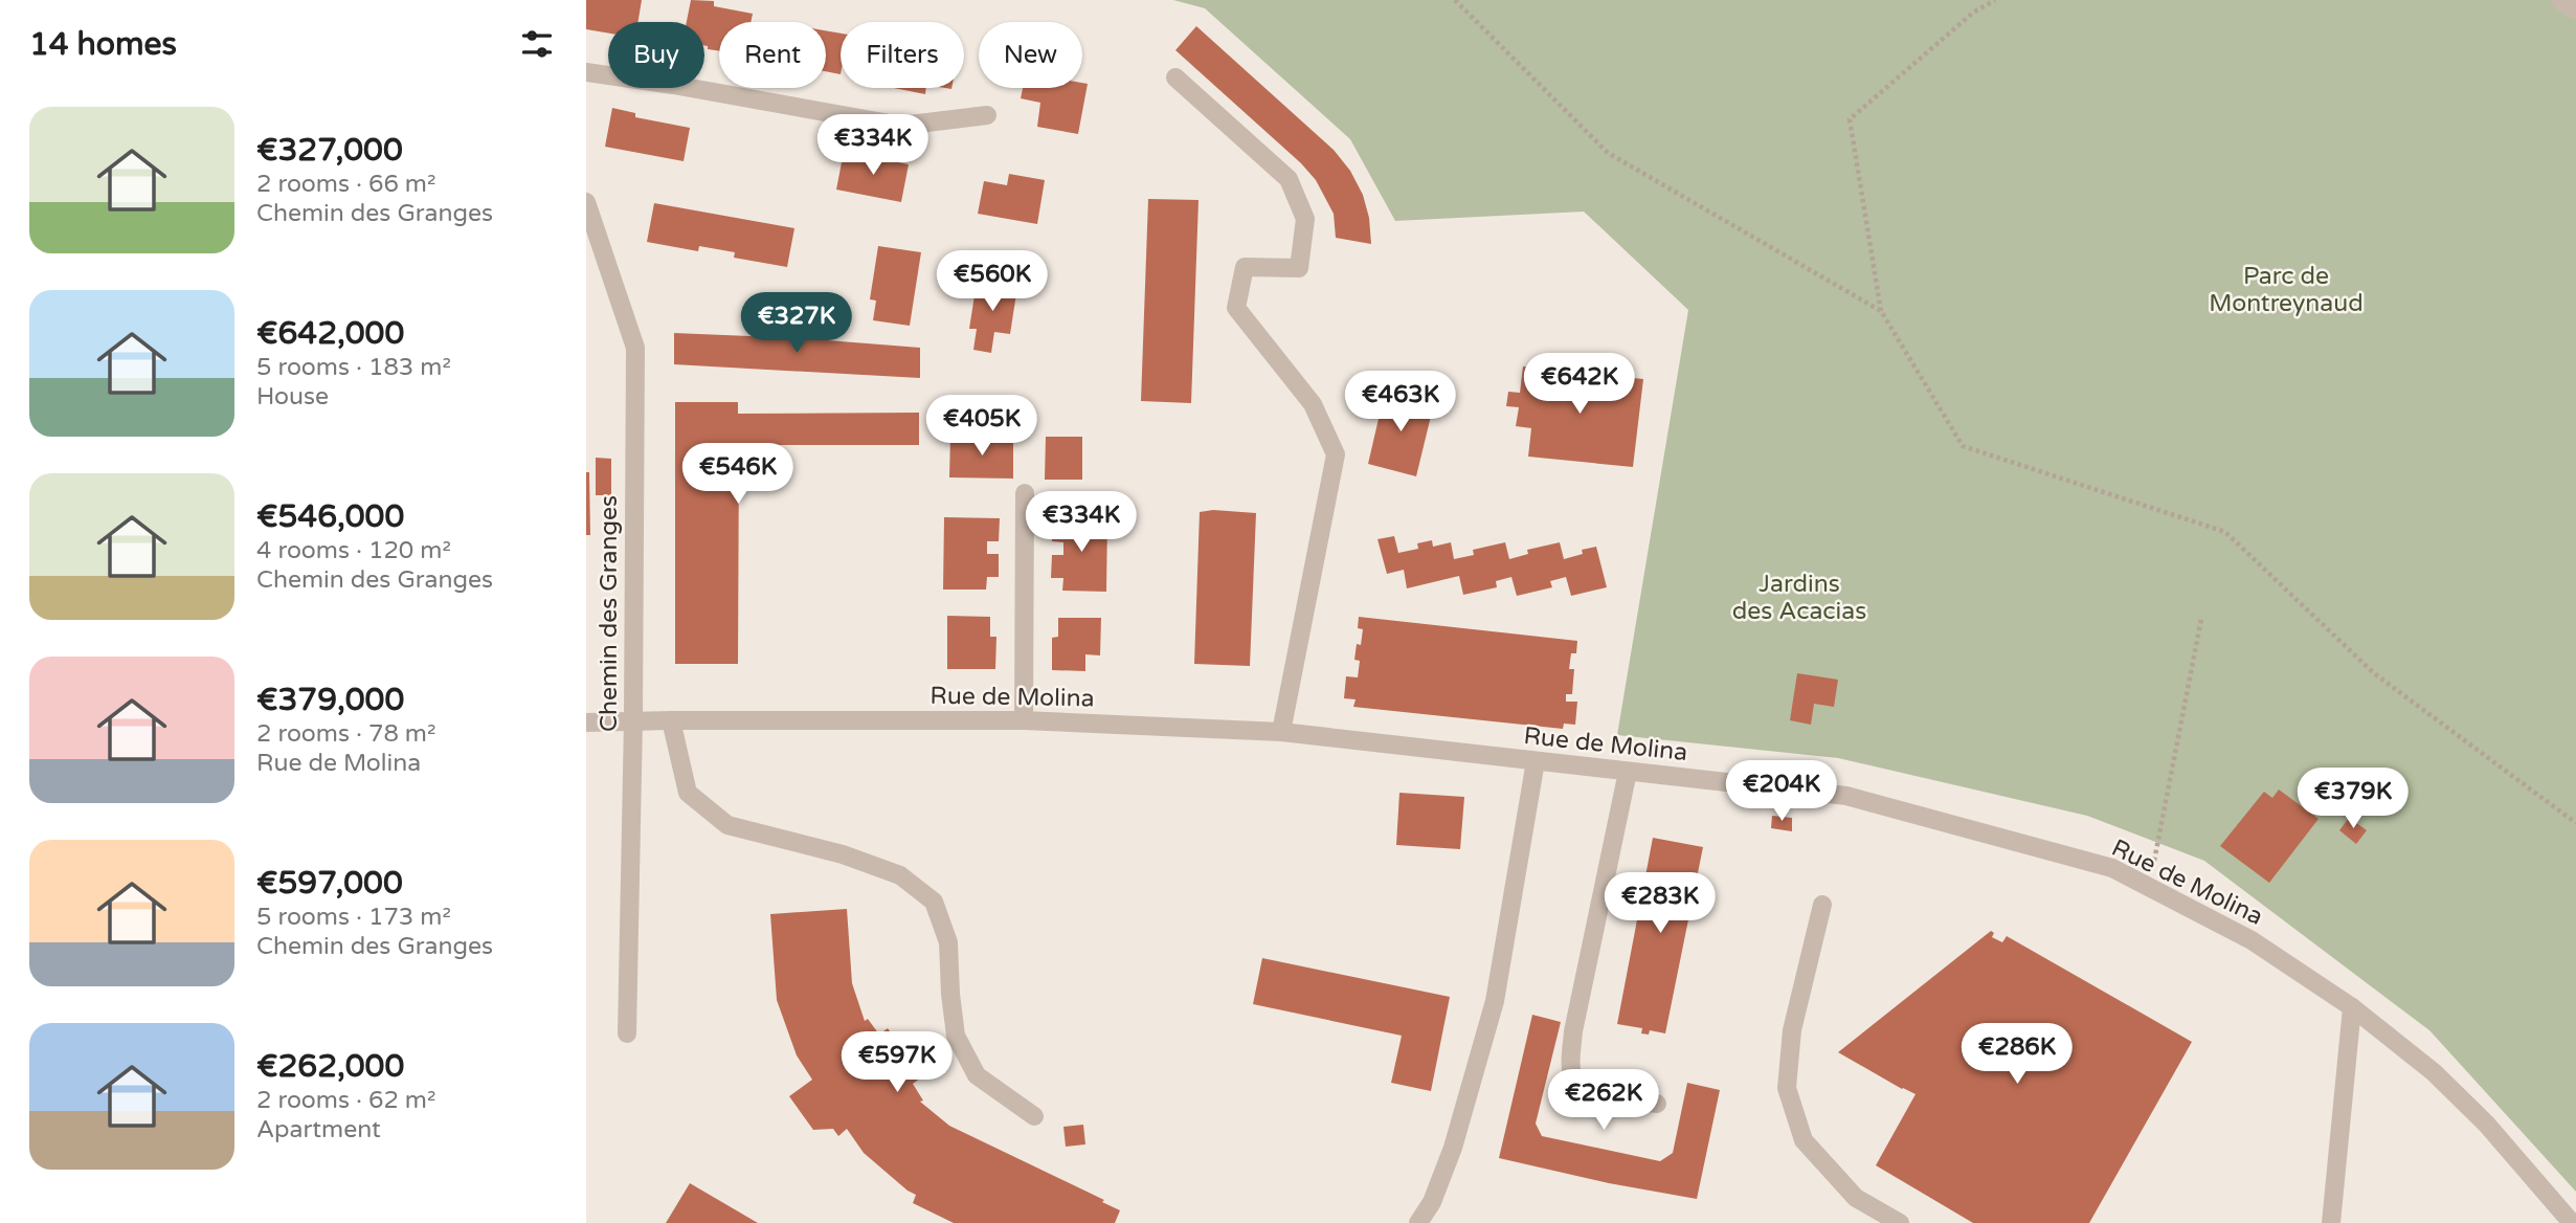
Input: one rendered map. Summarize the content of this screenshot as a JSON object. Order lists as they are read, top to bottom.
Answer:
{
  "streets": {
    "street": ["Chemin des Granges", "Rue de Molina"]
  },
  "crossings": [
    ["Chemin des Granges", "Rue de Molina"]
  ],
  "parks": ["Parc de Montreynaud", "Jardins des Acacias"],
  "page": {
    "heading": "14 homes",
    "chip": [
      "Buy",
      "Rent",
      "Filters",
      "New"
    ],
    "list": [
      {
        "name": "€327,000",
        "note": "2 rooms · 66 m² · Chemin des Granges"
      },
      {
        "name": "€642,000",
        "note": "5 rooms · 183 m² · House"
      },
      {
        "name": "€546,000",
        "note": "4 rooms · 120 m² · Chemin des Granges"
      },
      {
        "name": "€379,000",
        "note": "2 rooms · 78 m² · Rue de Molina"
      },
      {
        "name": "€597,000",
        "note": "5 rooms · 173 m² · Chemin des Granges"
      },
      {
        "name": "€262,000",
        "note": "2 rooms · 62 m² · Apartment"
      }
    ],
    "price": [
      "€334K",
      "€560K",
      "€327K",
      "€642K",
      "€463K",
      "€405K",
      "€546K",
      "€334K",
      "€204K",
      "€379K",
      "€283K",
      "€286K",
      "€597K",
      "€262K"
    ]
  }
}
